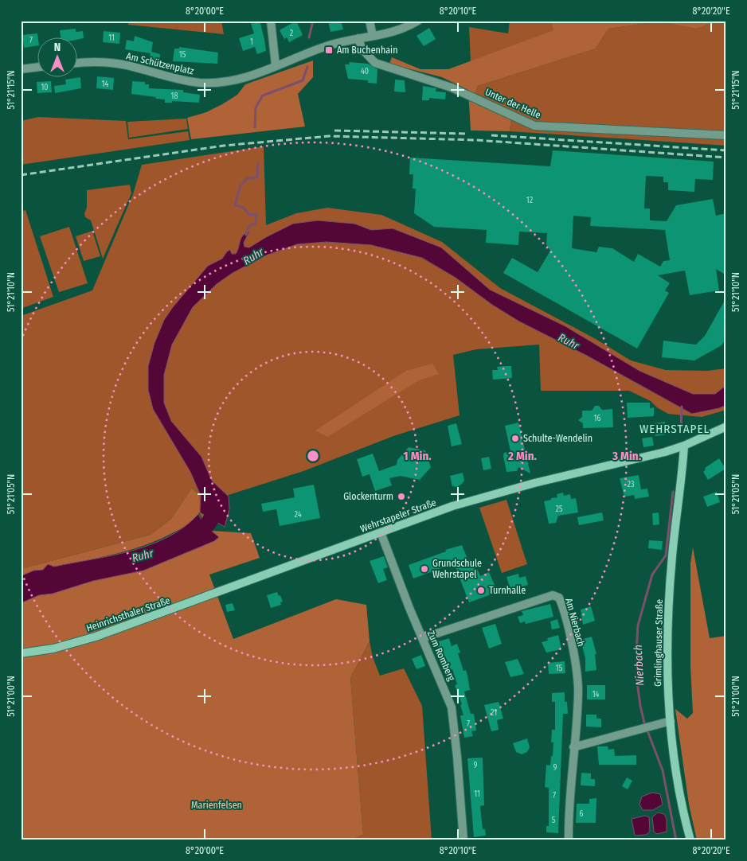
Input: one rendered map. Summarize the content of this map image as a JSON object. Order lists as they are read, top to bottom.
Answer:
{
  "streets": {
    "main road": ["Wehrstapeler Straße", "Heinrichsthaler Straße", "Grimlinghauser Straße"],
    "street": [
      "Am Schützenplatz",
      "Unter der Helle",
      "Am Nierbach",
      "Zum Romberg"
    ]
  },
  "crossings": [
    ["Am Schützenplatz", "Unter der Helle"],
    ["Wehrstapeler Straße", "Heinrichsthaler Straße"],
    ["Wehrstapeler Straße", "Grimlinghauser Straße"],
    ["Wehrstapeler Straße", "Zum Romberg"],
    ["Am Nierbach", "Zum Romberg"]
  ],
  "districts": ["WEHRSTAPEL"],
  "water": ["Ruhr", "Nierbach"],
  "parks": ["Marienfelsen"],
  "places": {
    "transit": ["Am Buchenhain"],
    "other": [
      "Schulte-Wendelin",
      "Glockenturm",
      "Grundschule Wehrstapel",
      "Turnhalle"
    ]
  },
  "house_numbers": [
    "2",
    "11",
    "7",
    "1",
    "15",
    "40",
    "14",
    "10",
    "18",
    "12",
    "16",
    "23",
    "25",
    "24",
    "15",
    "14",
    "21",
    "7",
    "9",
    "9",
    "11",
    "7",
    "6",
    "5"
  ],
  "north": "top",
  "coordinates": [
    "8°20'00\"E",
    "8°20'10\"E",
    "8°20'20\"E",
    "51°21'15\"N",
    "51°21'10\"N",
    "51°21'05\"N",
    "51°21'00\"N"
  ],
  "rings": ["1 Min.", "2 Min.", "3 Min."]
}
